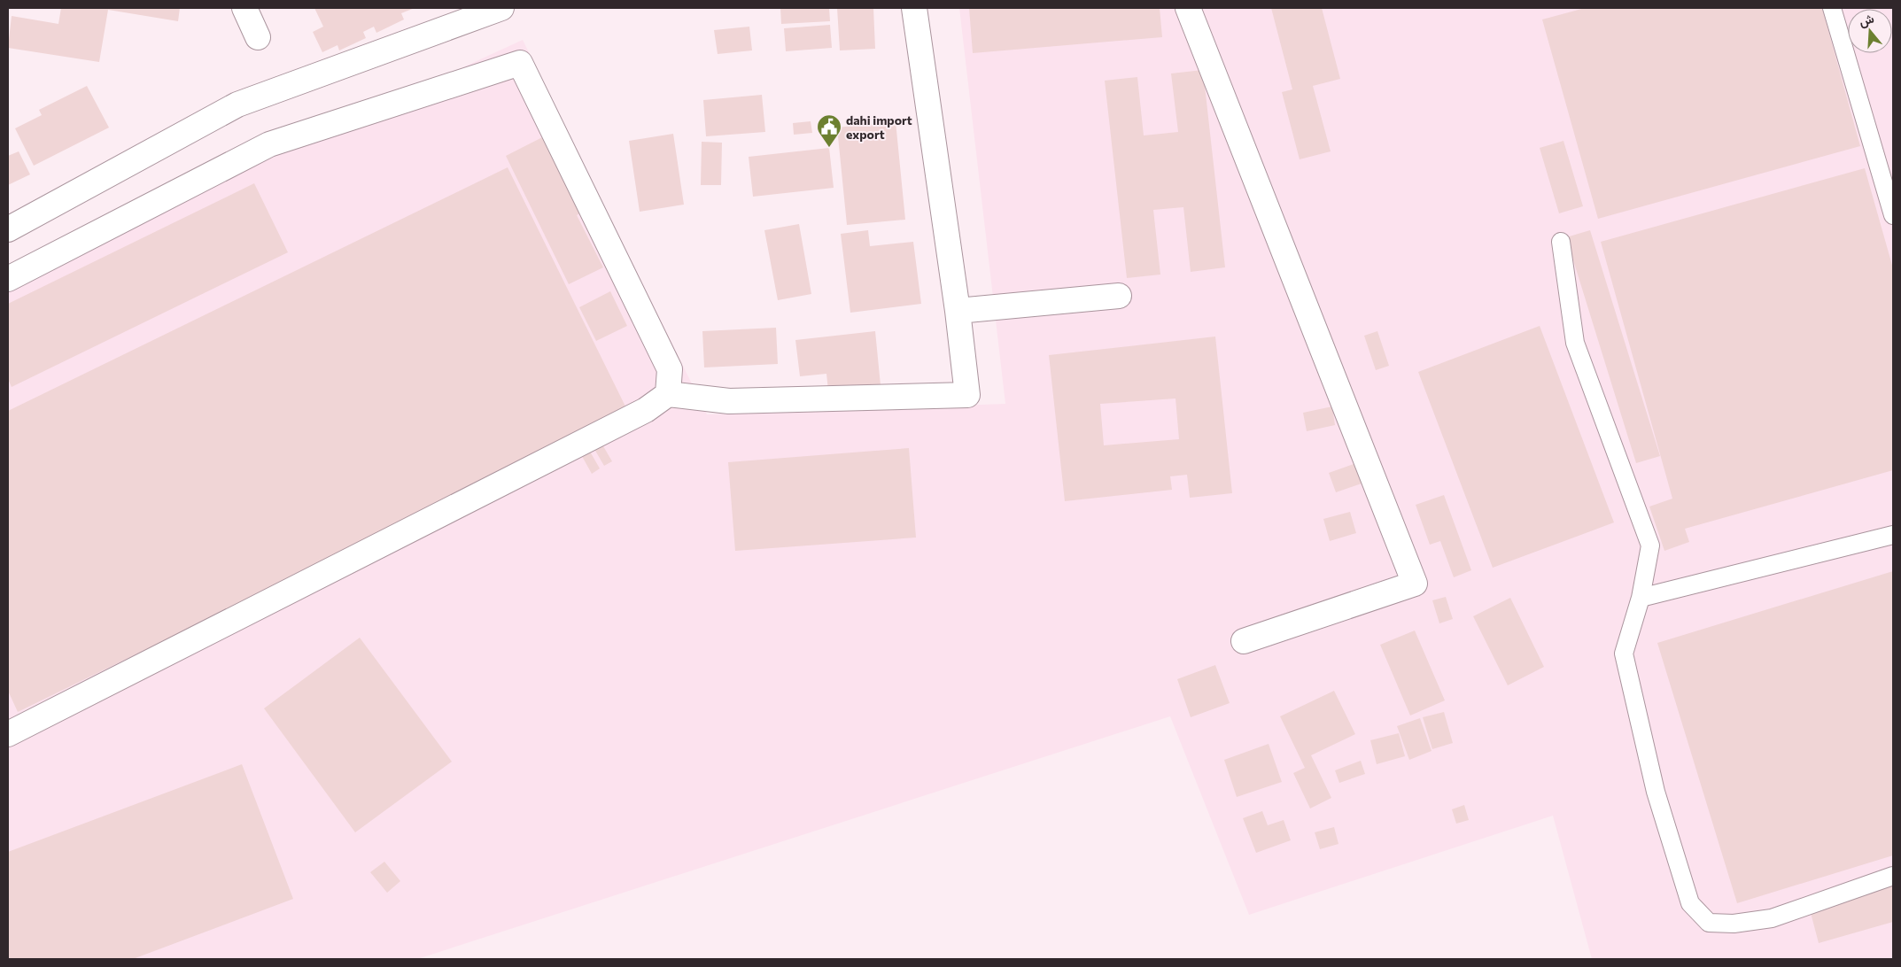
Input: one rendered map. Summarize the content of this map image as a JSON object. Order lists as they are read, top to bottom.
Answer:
{
  "places": {
    "public building": ["dahi import export"]
  },
  "north": "top"
}
